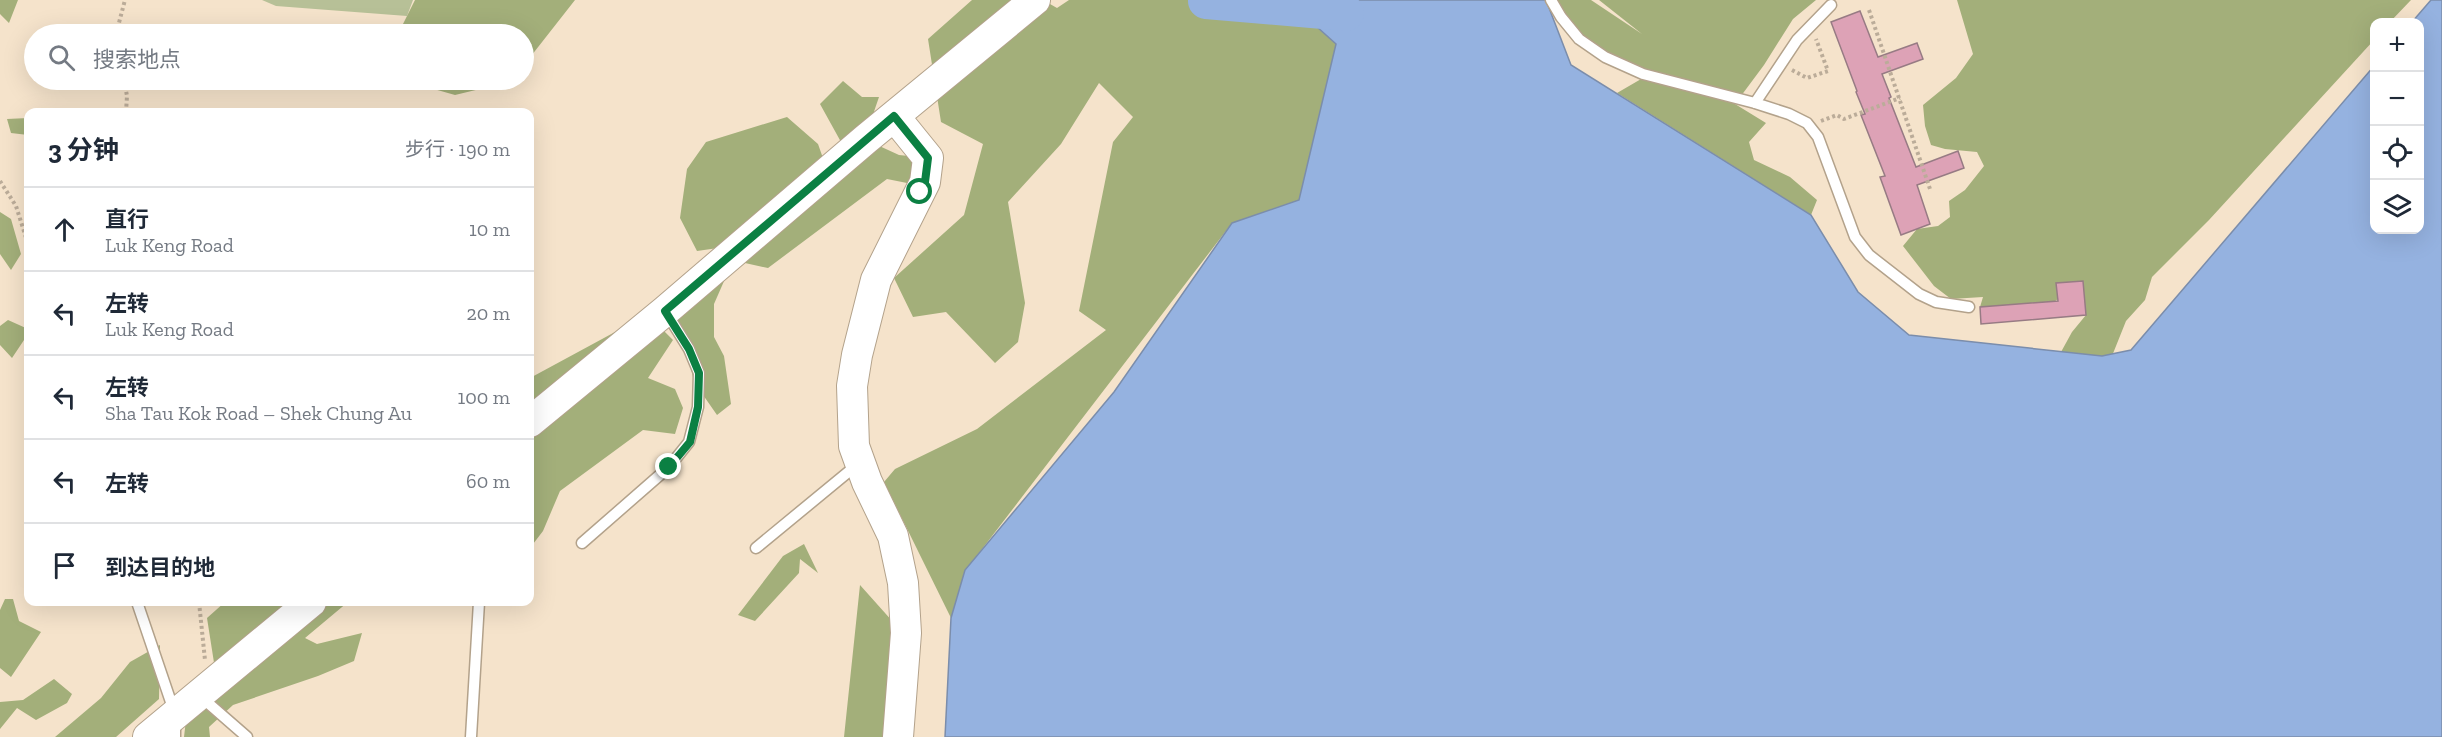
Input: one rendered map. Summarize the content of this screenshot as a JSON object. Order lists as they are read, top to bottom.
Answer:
{
  "page": {
    "map_buttons": ["+", "−"],
    "search": "搜索地点",
    "heading": ["3 分钟", "步行 · 190 m"],
    "list": [
      ["直行", "Luk Keng Road", "10 m"],
      ["左转", "Luk Keng Road", "20 m"],
      ["左转", "Sha Tau Kok Road – Shek Chung Au", "100 m"],
      ["左转", "60 m"],
      "到达目的地"
    ]
  }
}
